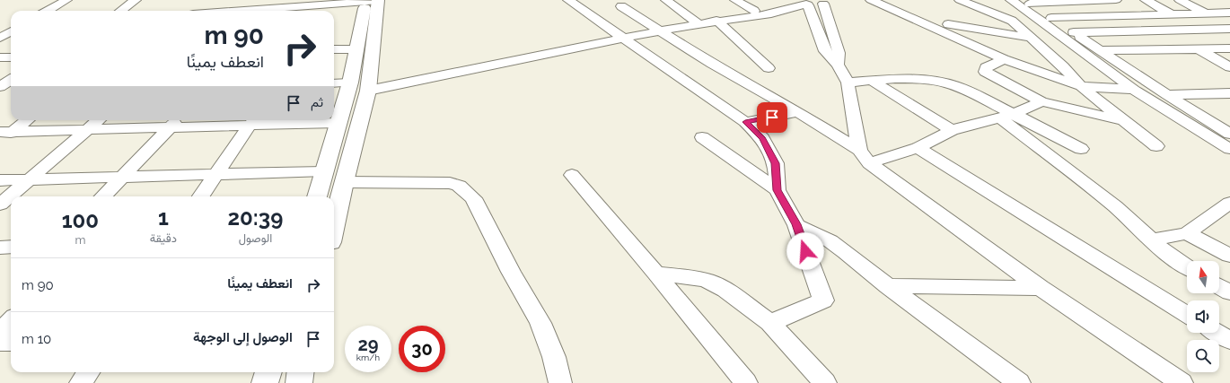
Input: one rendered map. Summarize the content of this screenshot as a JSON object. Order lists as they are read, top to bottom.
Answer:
{
  "north": "top",
  "page": {
    "turn": ["90 m", "انعطف يمينًا"],
    "then": "ثم",
    "eta": [
      "20:39",
      "الوصول",
      "1",
      "دقيقة",
      "100",
      "m"
    ],
    "list": [
      {
        "name": "انعطف يمينًا",
        "value": "90 m"
      },
      {
        "name": "الوصول إلى الوجهة",
        "value": "10 m"
      }
    ],
    "speed": "29 km/h",
    "limit": "30"
  }
}
